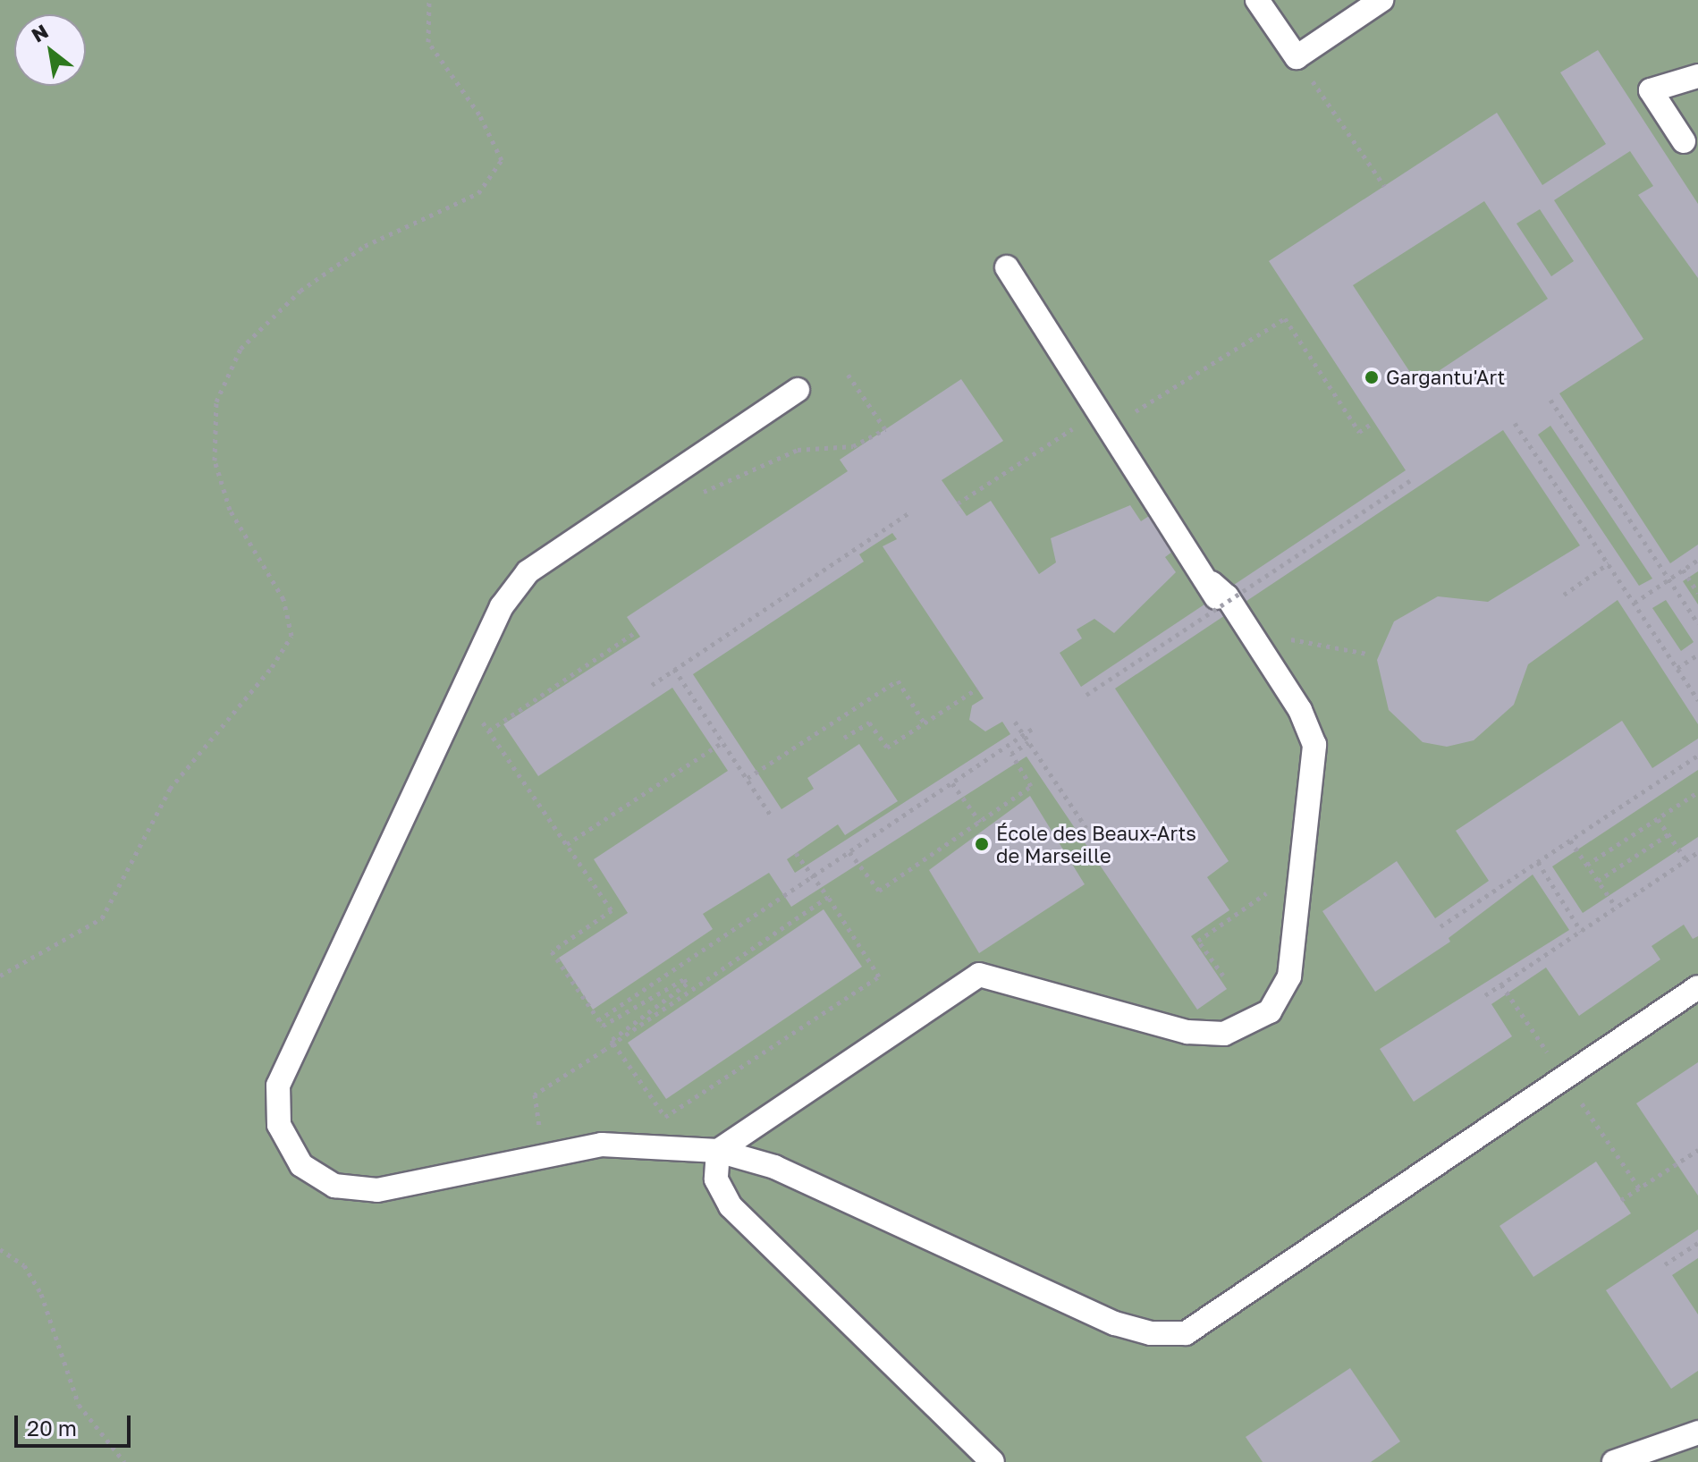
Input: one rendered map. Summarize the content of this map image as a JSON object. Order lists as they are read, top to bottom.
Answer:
{
  "places": ["Gargantu'Art", "École des Beaux-Arts de Marseille"],
  "scale_bar": "20 m",
  "north": "top left"
}
